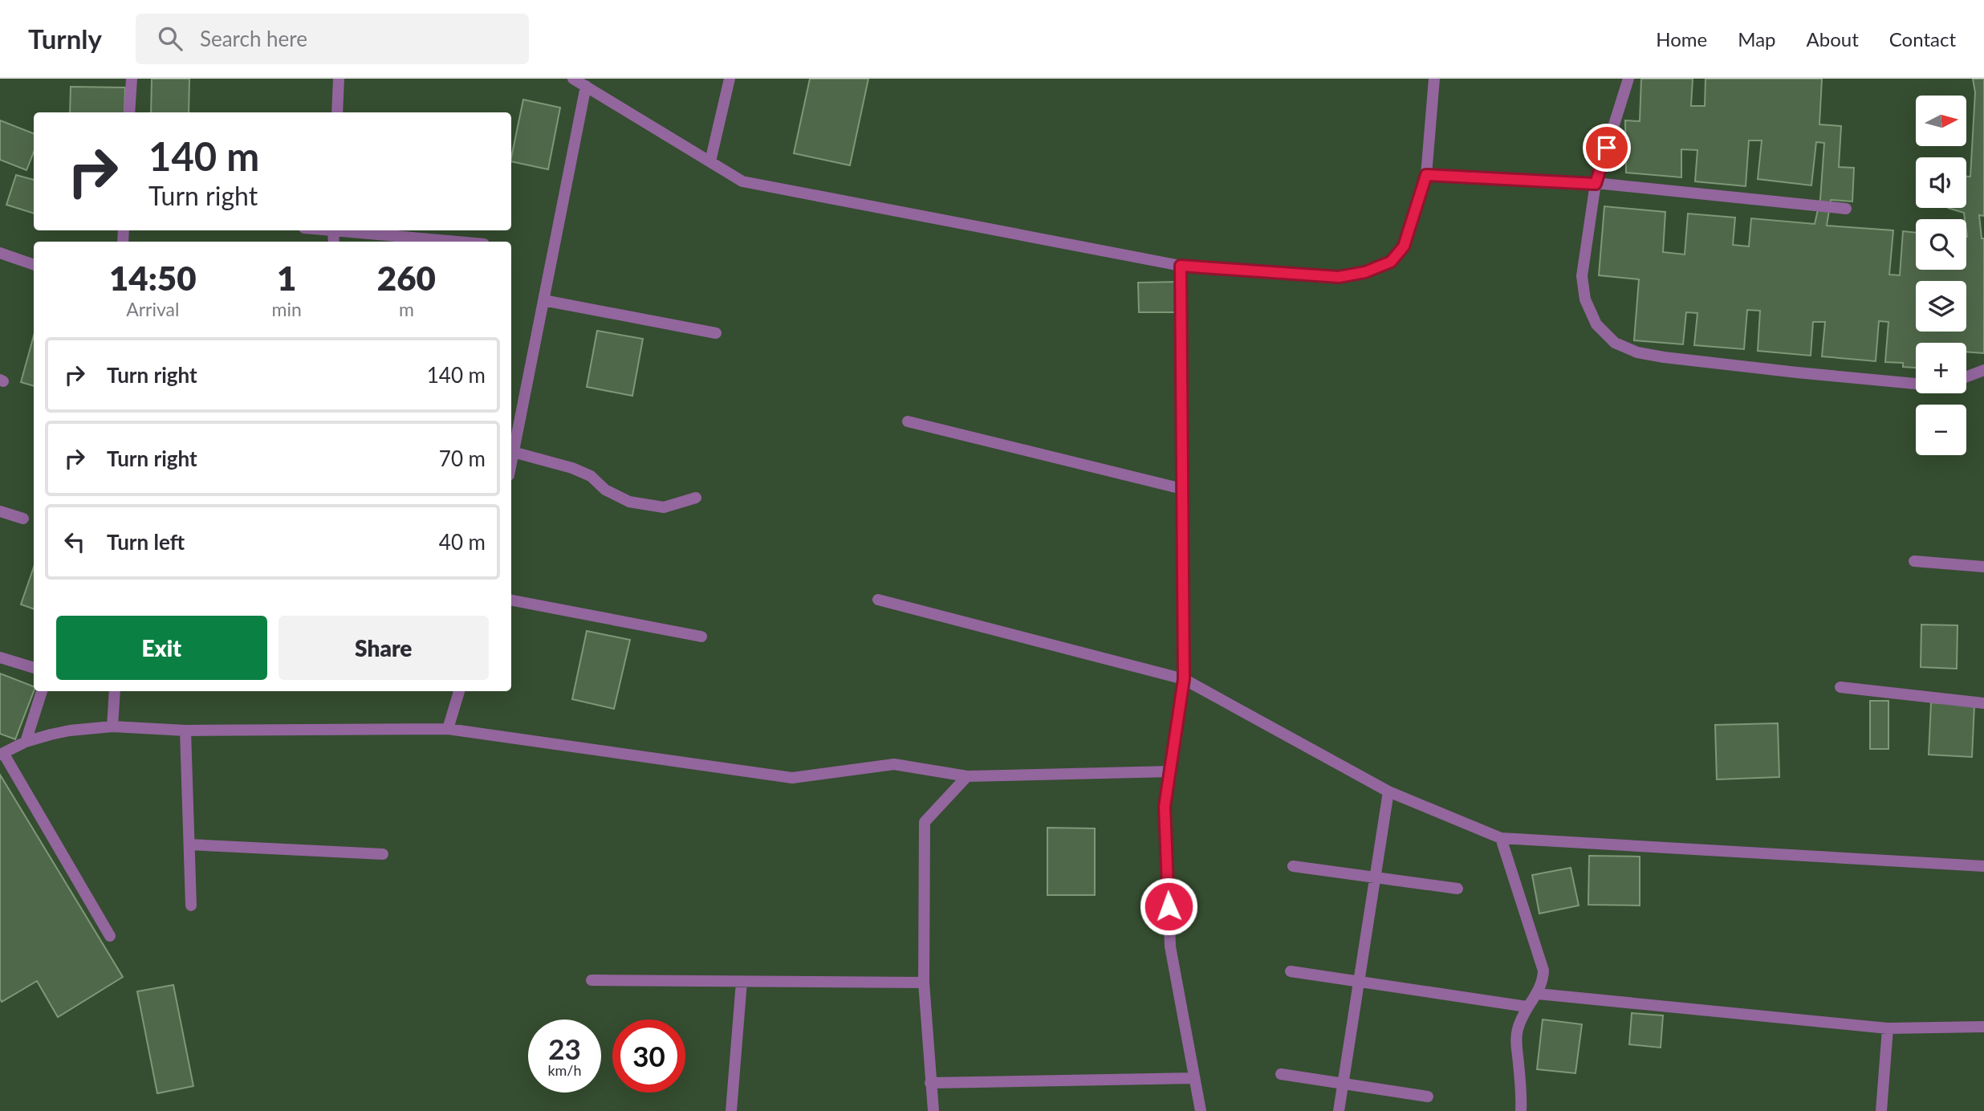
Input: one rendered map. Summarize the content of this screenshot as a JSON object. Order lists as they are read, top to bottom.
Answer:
{
  "north": "right",
  "page": {
    "header": "Turnly",
    "search": "Search here",
    "nav": [
      "Home",
      "Map",
      "About",
      "Contact"
    ],
    "map_buttons": ["+", "−"],
    "turn": ["140 m", "Turn right"],
    "eta": [
      "14:50",
      "Arrival",
      "1",
      "min",
      "260",
      "m"
    ],
    "list": [
      {
        "name": "Turn right",
        "value": "140 m"
      },
      {
        "name": "Turn right",
        "value": "70 m"
      },
      {
        "name": "Turn left",
        "value": "40 m"
      }
    ],
    "buttons": ["Exit", "Share"],
    "speed": "23 km/h",
    "limit": "30"
  }
}
